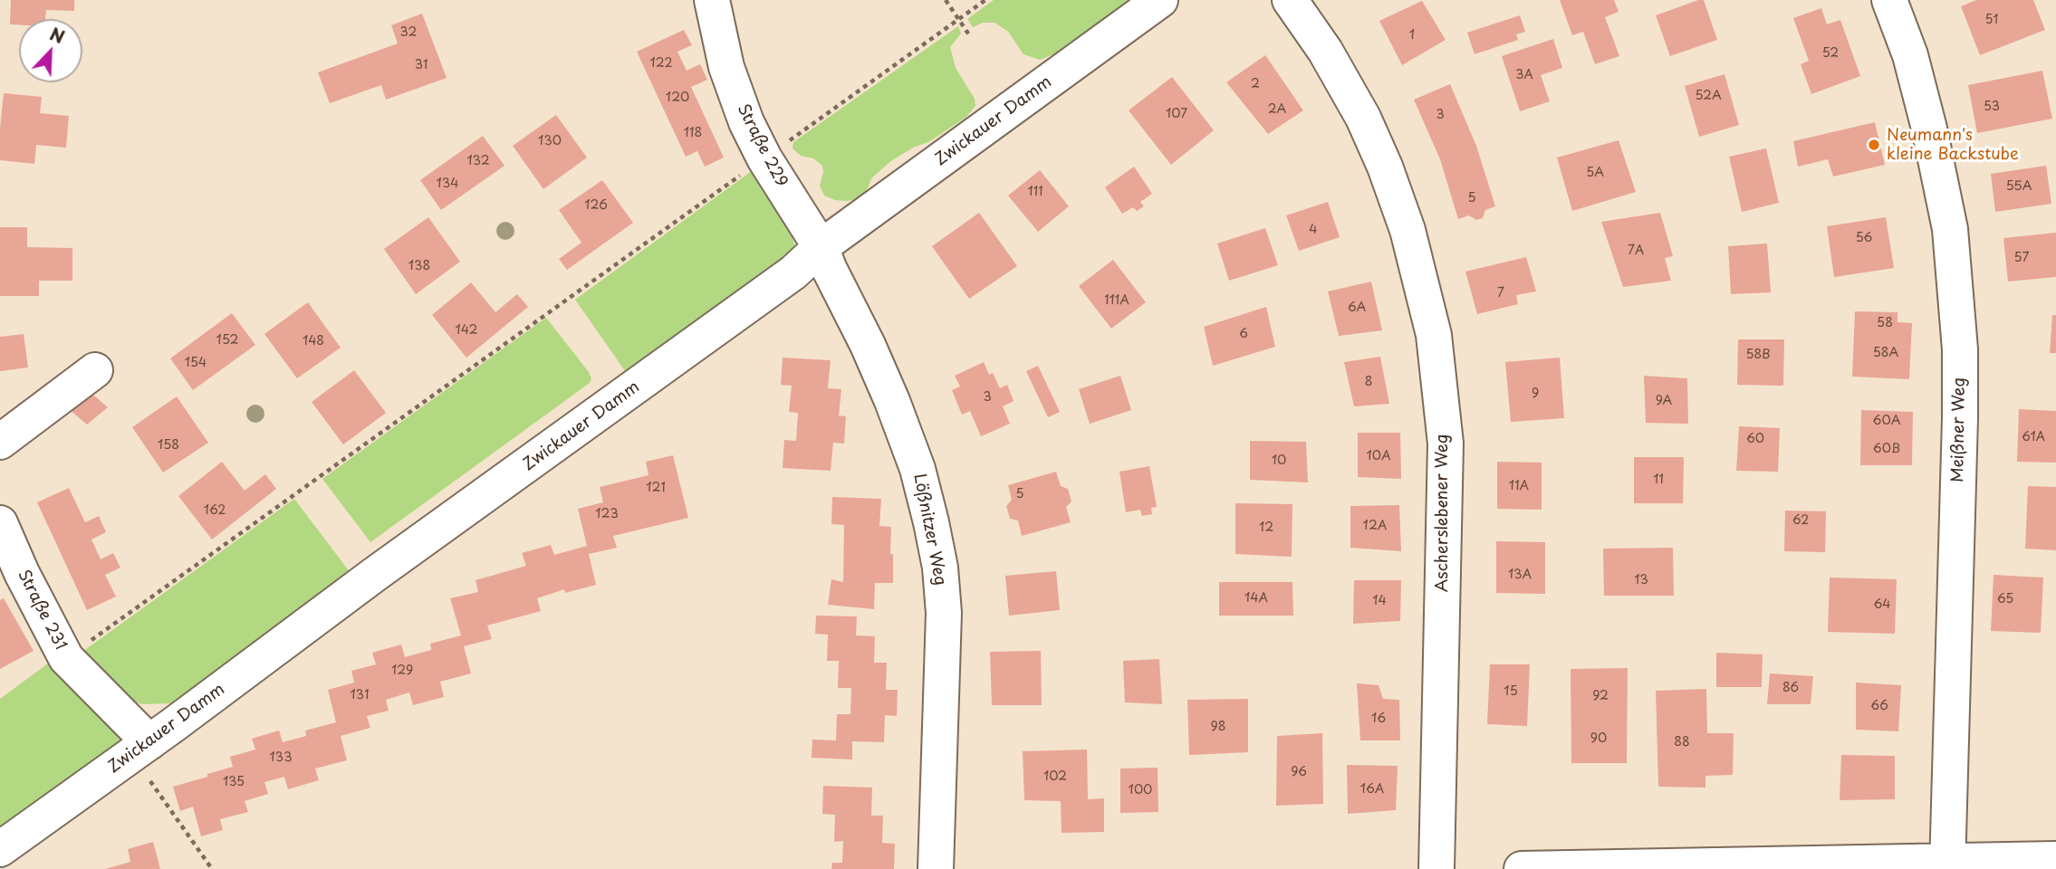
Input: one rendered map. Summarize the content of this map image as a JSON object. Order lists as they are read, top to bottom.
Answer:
{
  "streets": {
    "street": [
      "Zwickauer Damm",
      "Straße 229",
      "Meißner Weg",
      "Ascherslebener Weg",
      "Lößnitzer Weg",
      "Straße 231"
    ]
  },
  "crossings": [
    ["Zwickauer Damm", "Straße 229"],
    ["Zwickauer Damm", "Lößnitzer Weg"],
    ["Zwickauer Damm", "Straße 231"],
    ["Straße 229", "Lößnitzer Weg"]
  ],
  "places": ["Neumann's kleine Backstube"],
  "house_numbers": [
    "51",
    "32",
    "1",
    "52",
    "122",
    "31",
    "3A",
    "2",
    "52A",
    "120",
    "53",
    "2A",
    "107",
    "3",
    "118",
    "130",
    "132",
    "5A",
    "134",
    "55A",
    "111",
    "5",
    "126",
    "4",
    "56",
    "7A",
    "57",
    "138",
    "7",
    "111A",
    "6A",
    "58",
    "142",
    "6",
    "152",
    "148",
    "58A",
    "58B",
    "154",
    "8",
    "9",
    "3",
    "9A",
    "60A",
    "61A",
    "60",
    "158",
    "60B",
    "10A",
    "10",
    "11",
    "11A",
    "121",
    "5",
    "162",
    "123",
    "62",
    "12A",
    "12",
    "13A",
    "13",
    "14A",
    "65",
    "14",
    "64",
    "129",
    "86",
    "15",
    "131",
    "92",
    "66",
    "16",
    "98",
    "90",
    "88",
    "133",
    "96",
    "102",
    "135",
    "16A",
    "100"
  ],
  "north": "top right"
}
